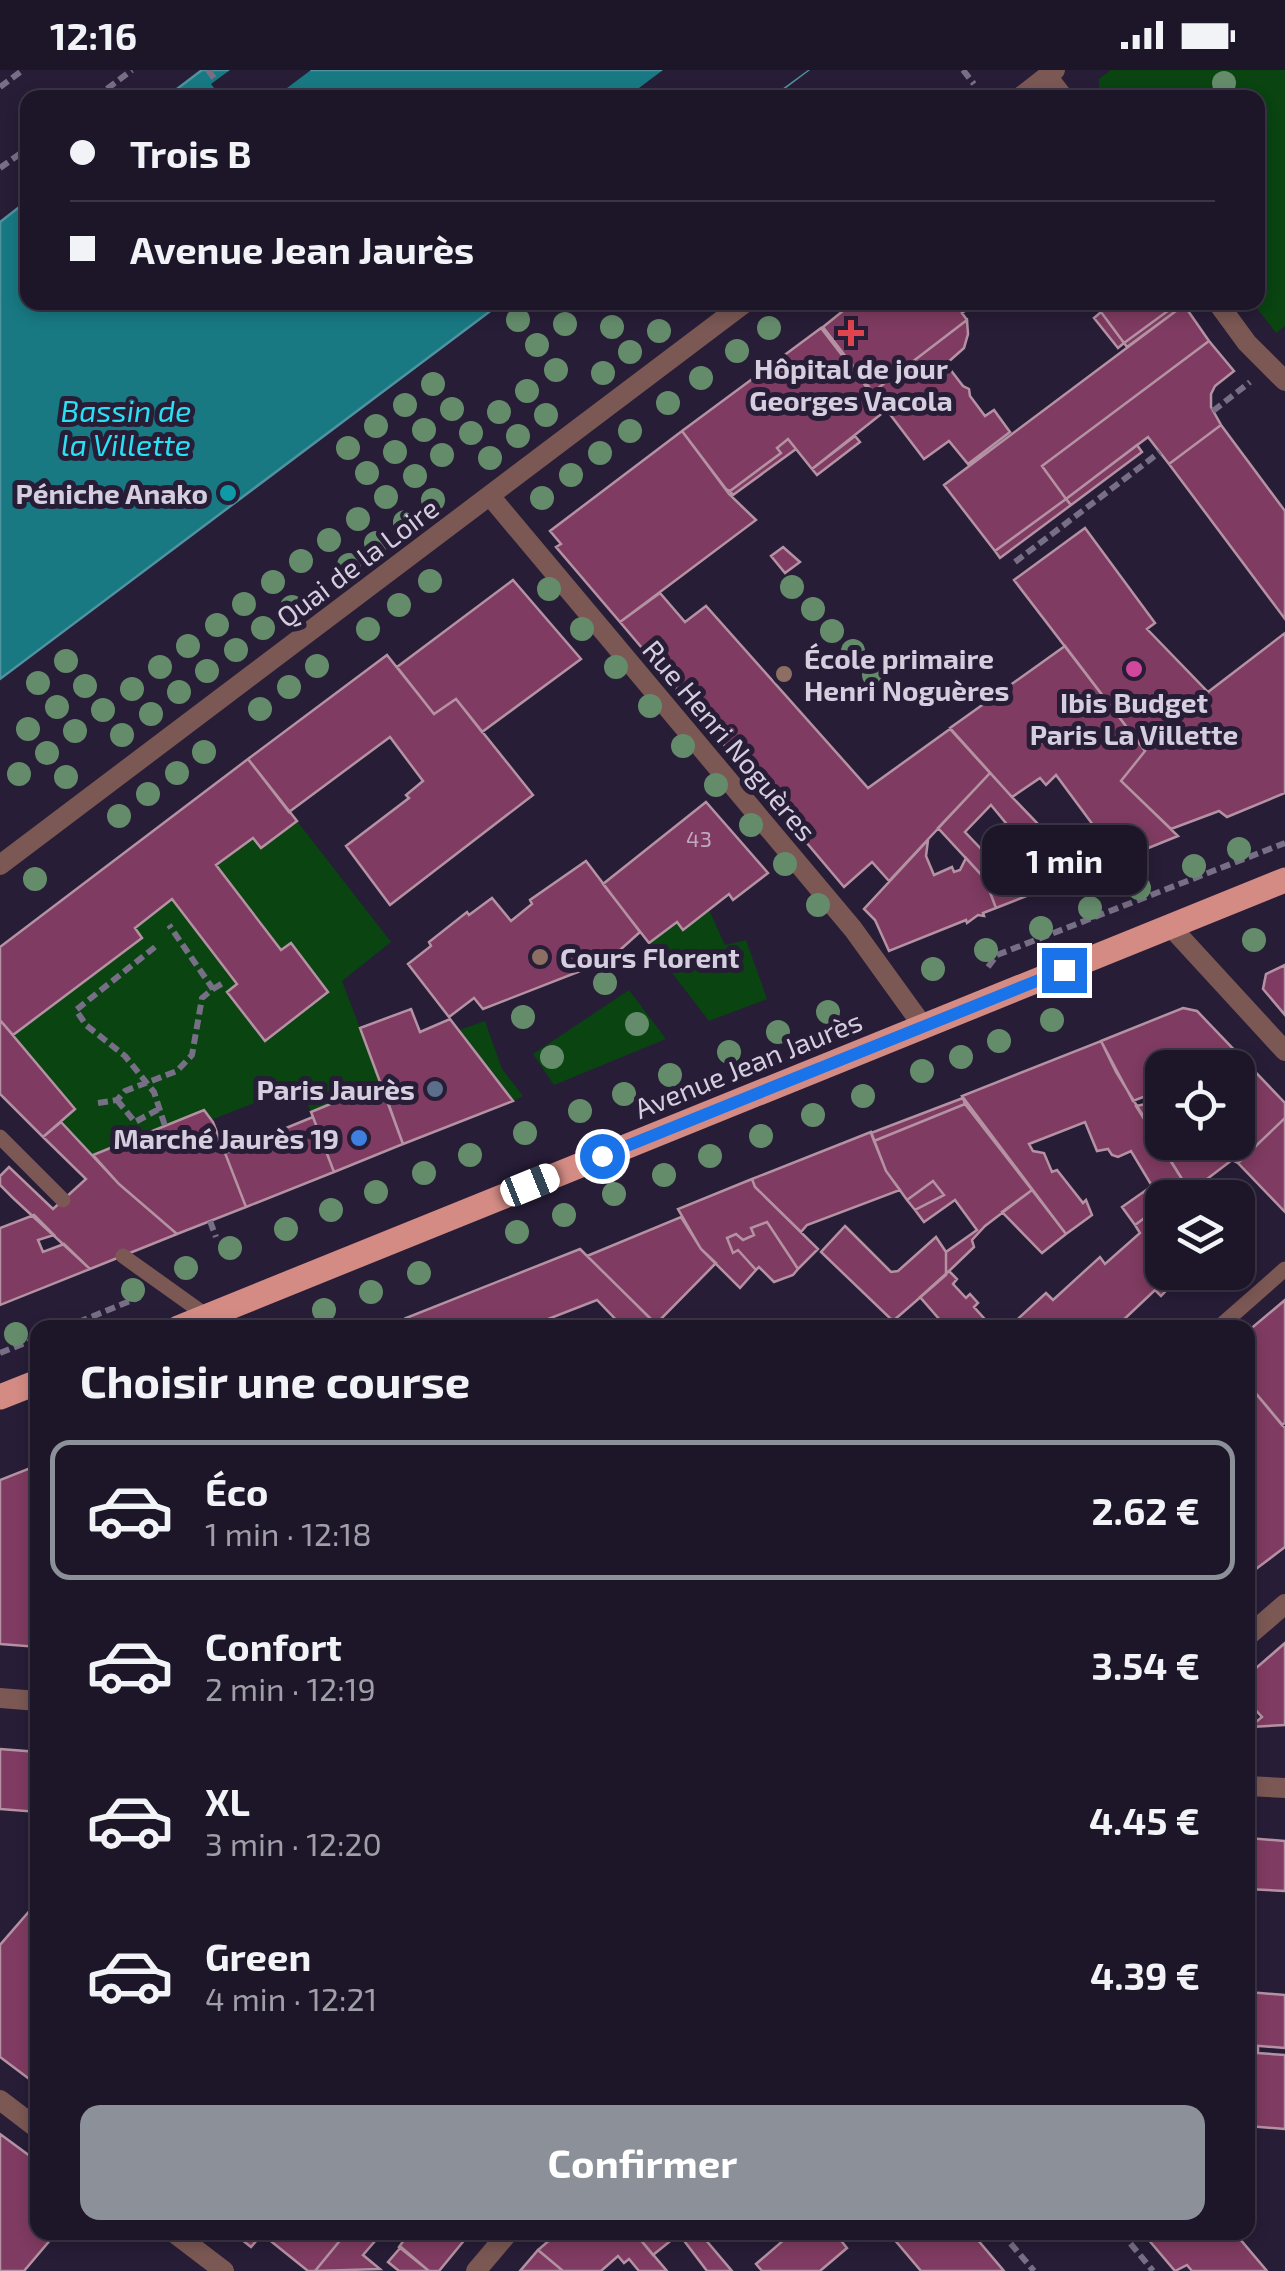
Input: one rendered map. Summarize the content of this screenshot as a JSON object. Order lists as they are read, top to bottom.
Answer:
{
  "streets": {
    "main road": ["Avenue Jean Jaurès"],
    "street": ["Quai de la Loire", "Rue Henri Noguères"]
  },
  "crossings": [
    ["Quai de la Loire", "Rue Henri Noguères"],
    ["Rue Henri Noguères", "Avenue Jean Jaurès"]
  ],
  "water": ["Bassin de la Villette"],
  "places": {
    "health": ["Hôpital de jour Georges Vacola"],
    "other": [
      "Péniche Anako",
      "Ibis Budget Paris La Villette",
      "École primaire Henri Noguères",
      "Cours Florent",
      "Paris Jaurès",
      "Marché Jaurès 19"
    ]
  },
  "house_numbers": ["43"],
  "page": {
    "status": "12:16",
    "banner": ["Trois B", "Avenue Jean Jaurès"],
    "bubble": "1 min",
    "heading": "Choisir une course",
    "list": [
      {
        "name": "Éco",
        "note": "1 min · 12:18",
        "value": "2.62 €"
      },
      {
        "name": "Confort",
        "note": "2 min · 12:19",
        "value": "3.54 €"
      },
      {
        "name": "XL",
        "note": "3 min · 12:20",
        "value": "4.45 €"
      },
      {
        "name": "Green",
        "note": "4 min · 12:21",
        "value": "4.39 €"
      }
    ],
    "buttons": "Confirmer"
  }
}
